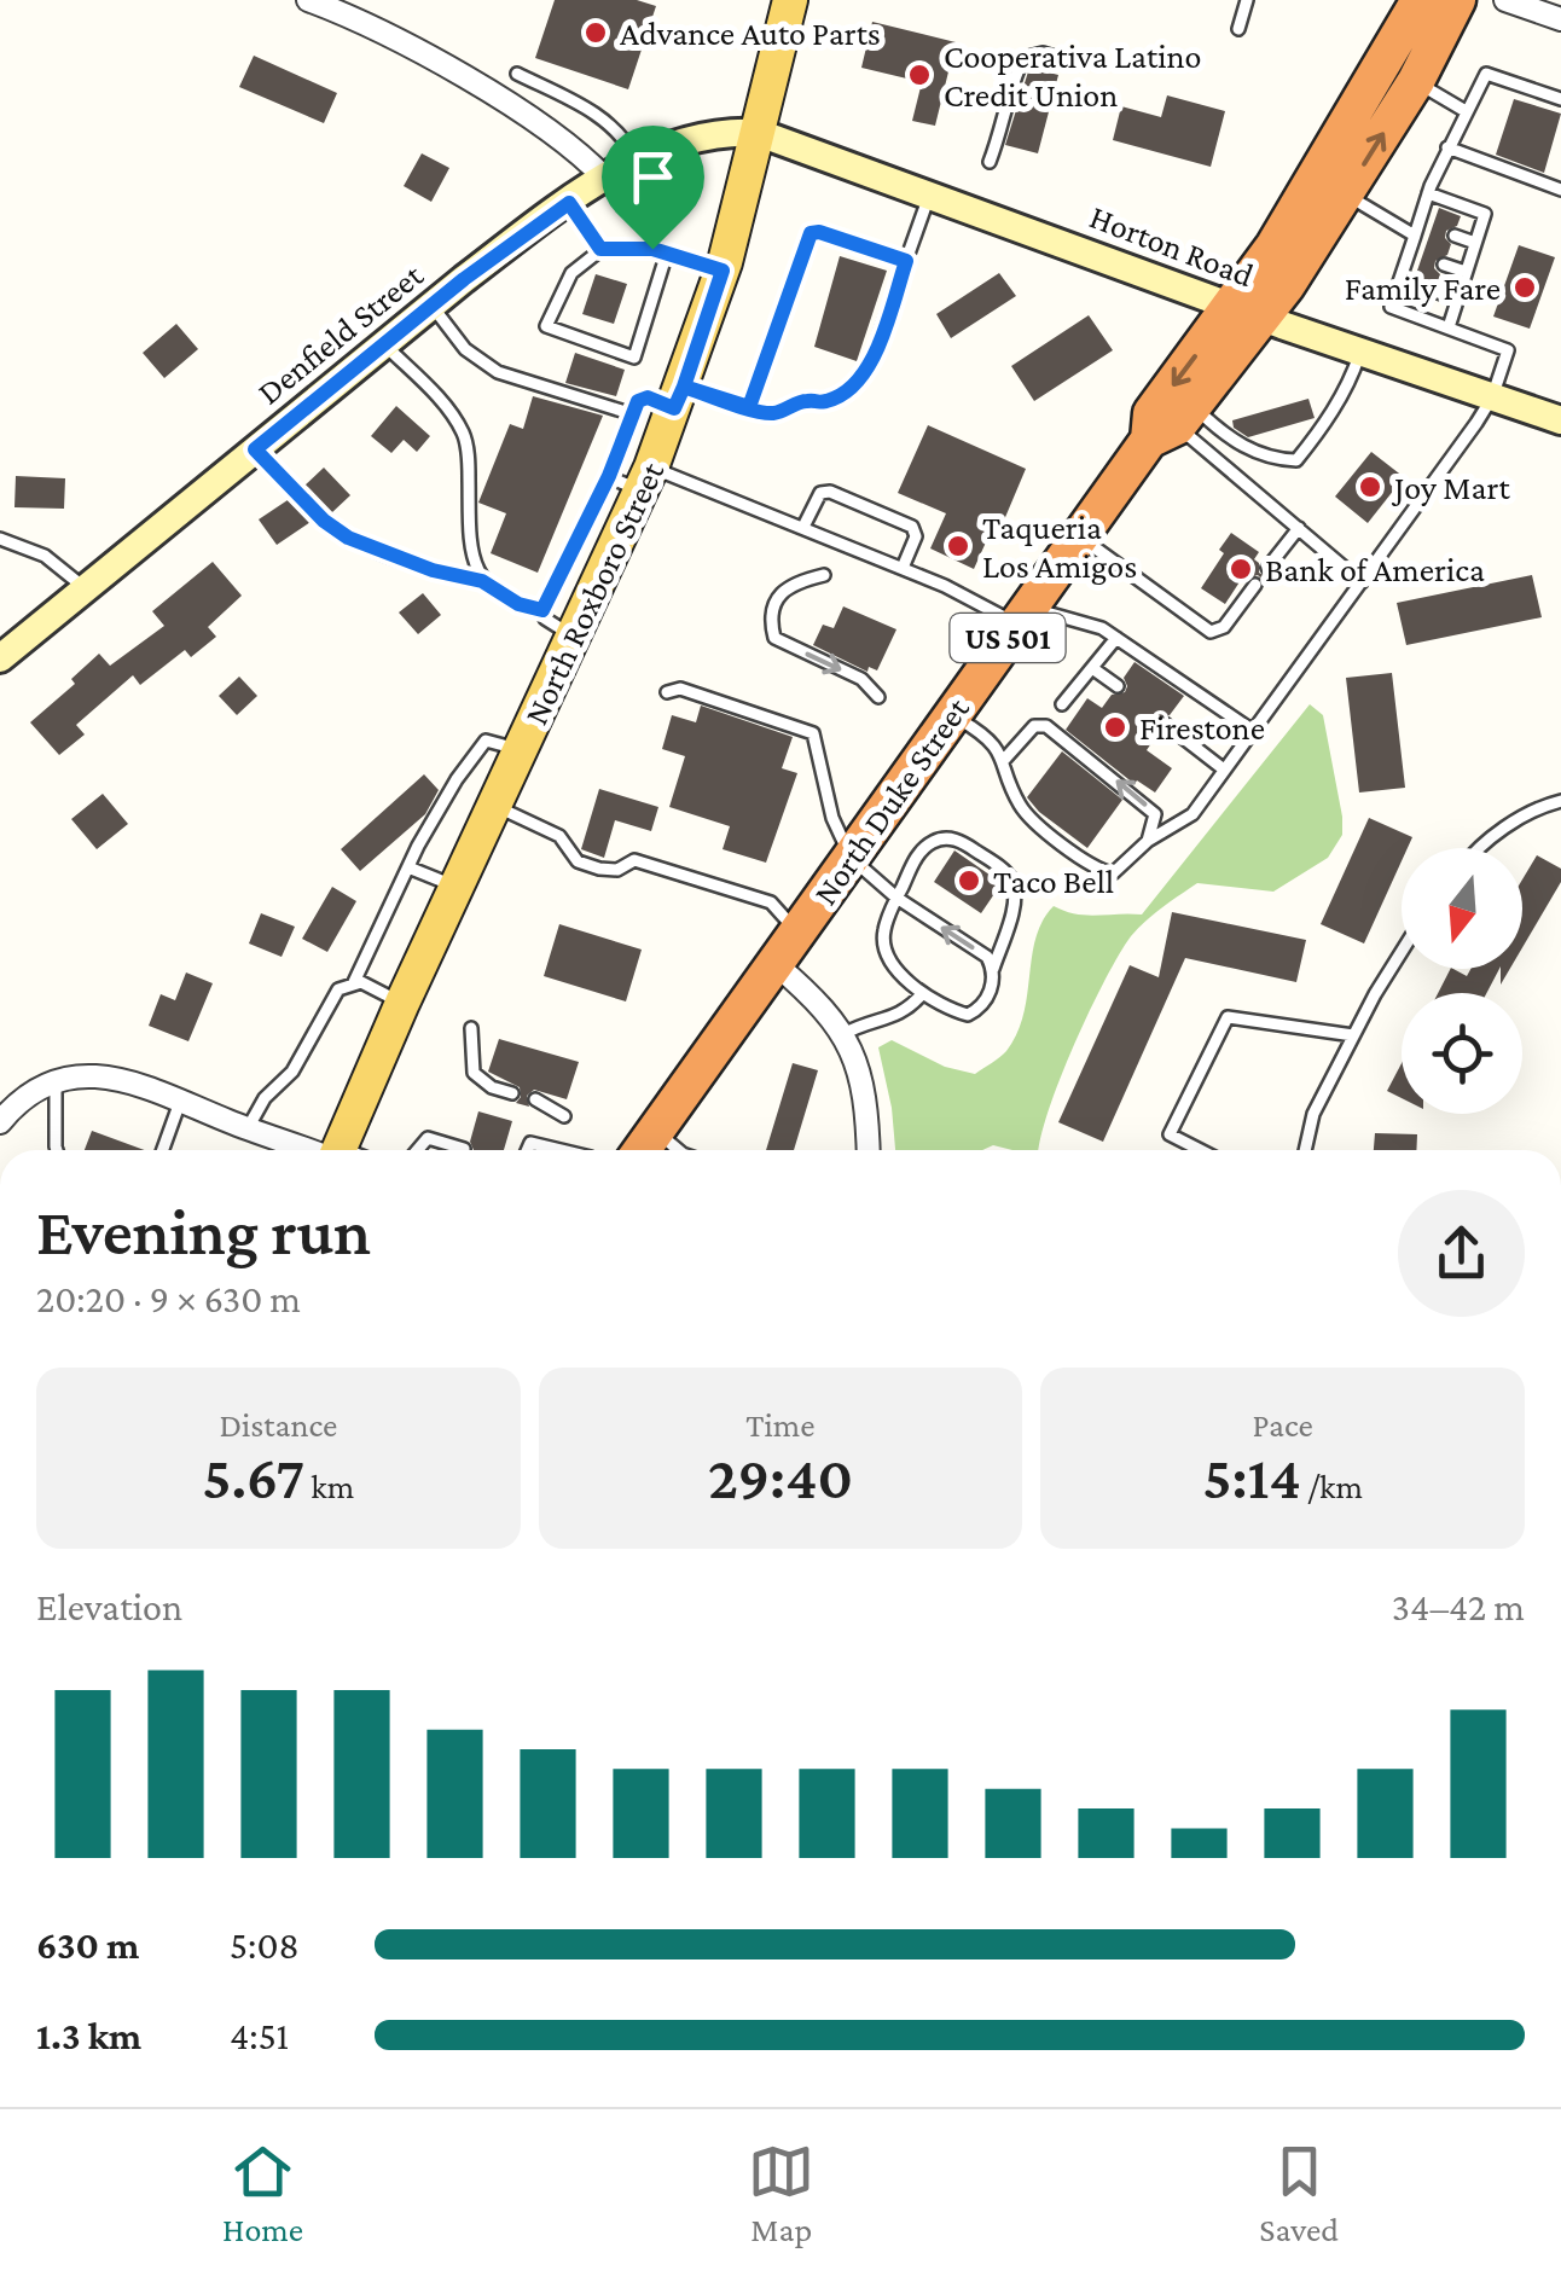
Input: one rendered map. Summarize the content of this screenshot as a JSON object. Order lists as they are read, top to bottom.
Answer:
{
  "streets": {
    "highway": ["US 501", "North Duke Street"],
    "main road": ["North Roxboro Street"],
    "street": ["Horton Road", "Denfield Street"]
  },
  "crossings": [
    ["Horton Road", "Denfield Street"],
    ["Horton Road", "North Roxboro Street"],
    ["Horton Road", "North Duke Street"],
    ["Denfield Street", "North Roxboro Street"]
  ],
  "places": [
    "Advance Auto Parts",
    "Cooperativa Latino Credit Union",
    "Family Fare",
    "Joy Mart",
    "Taqueria Los Amigos",
    "Bank of America",
    "Firestone",
    "Taco Bell"
  ],
  "north": "bottom",
  "page": {
    "heading": ["Evening run", "20:20 · 9 × 630 m"],
    "stats": [
      ["Distance", "5.67 km"],
      ["Time", "29:40"],
      ["Pace", "5:14 /km"]
    ],
    "chart": ["Elevation", "34–42 m"],
    "list": [
      {
        "name": "630 m",
        "note": "5:08"
      },
      {
        "name": "1.3 km",
        "note": "4:51"
      }
    ],
    "tabs": ["Home", "Map", "Saved"]
  }
}
